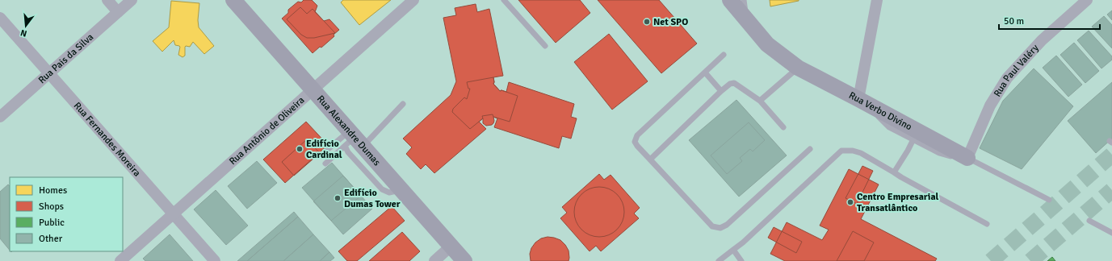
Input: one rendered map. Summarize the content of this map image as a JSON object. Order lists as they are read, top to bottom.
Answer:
{
  "streets": {
    "street": [
      "Rua Pais da Silva",
      "Rua Paul Valéry",
      "Rua Verbo Divino",
      "Rua Antônio de Oliveira",
      "Rua Alexandre Dumas",
      "Rua Fernandes Moreira"
    ]
  },
  "crossings": [
    ["Rua Pais da Silva", "Rua Fernandes Moreira"],
    ["Rua Paul Valéry", "Rua Verbo Divino"],
    ["Rua Antônio de Oliveira", "Rua Alexandre Dumas"],
    ["Rua Antônio de Oliveira", "Rua Fernandes Moreira"]
  ],
  "places": [
    "Net SPO",
    "Edifício Cardinal",
    "Edifício Dumas Tower",
    "Centro Empresarial Transatlântico"
  ],
  "legend": [
    "Homes",
    "Shops",
    "Public",
    "Other"
  ],
  "scale_bar": "50 m",
  "north": "bottom"
}
